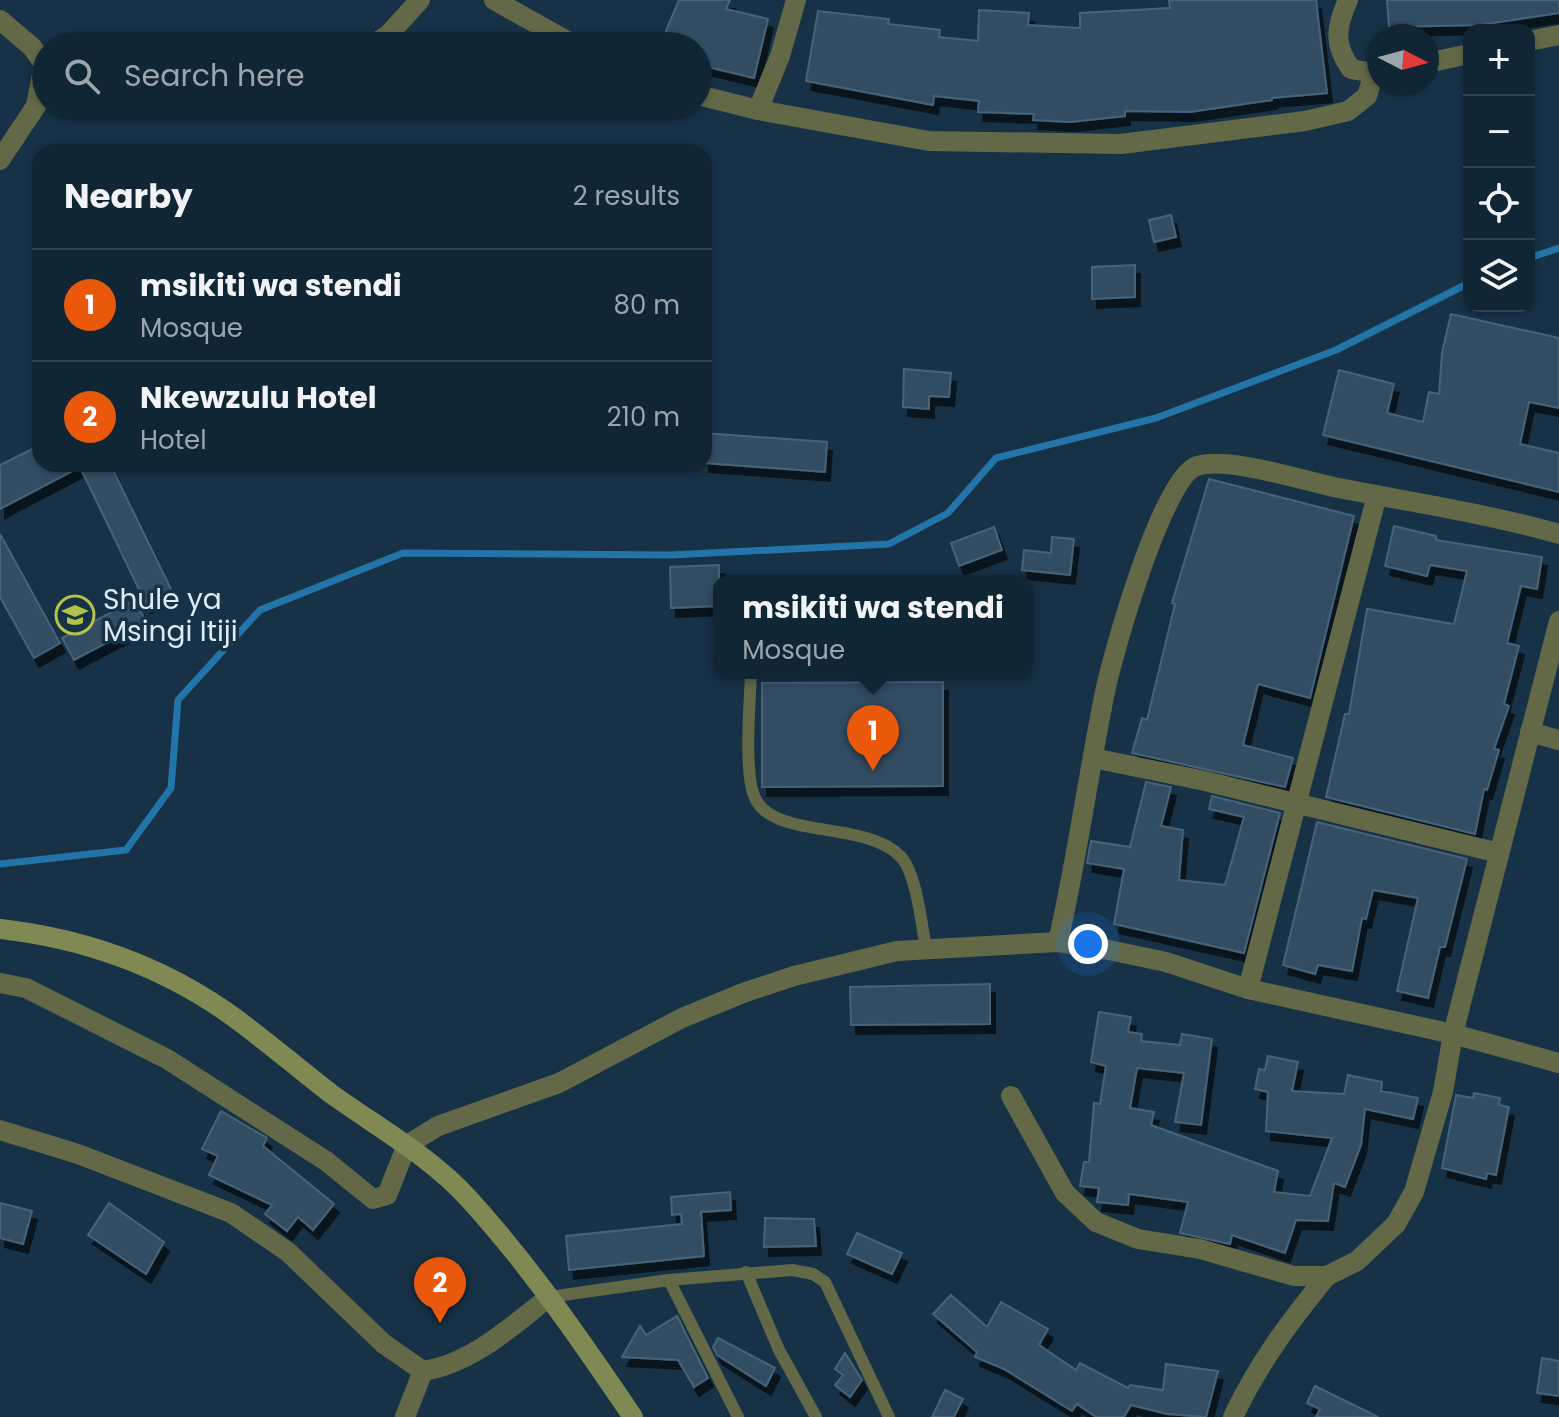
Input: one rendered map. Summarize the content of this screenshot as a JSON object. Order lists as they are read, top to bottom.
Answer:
{
  "places": {
    "school or university": ["Shule ya Msingi Itiji"]
  },
  "north": "right",
  "page": {
    "map_buttons": ["+", "−"],
    "search": "Search here",
    "heading": ["Nearby", "2 results"],
    "list": [
      {
        "mark": "1",
        "name": "msikiti wa stendi",
        "note": "Mosque",
        "value": "80 m"
      },
      {
        "mark": "2",
        "name": "Nkewzulu Hotel",
        "note": "Hotel",
        "value": "210 m"
      }
    ],
    "popup": ["msikiti wa stendi", "Mosque"],
    "pins": ["1", "2"]
  }
}
